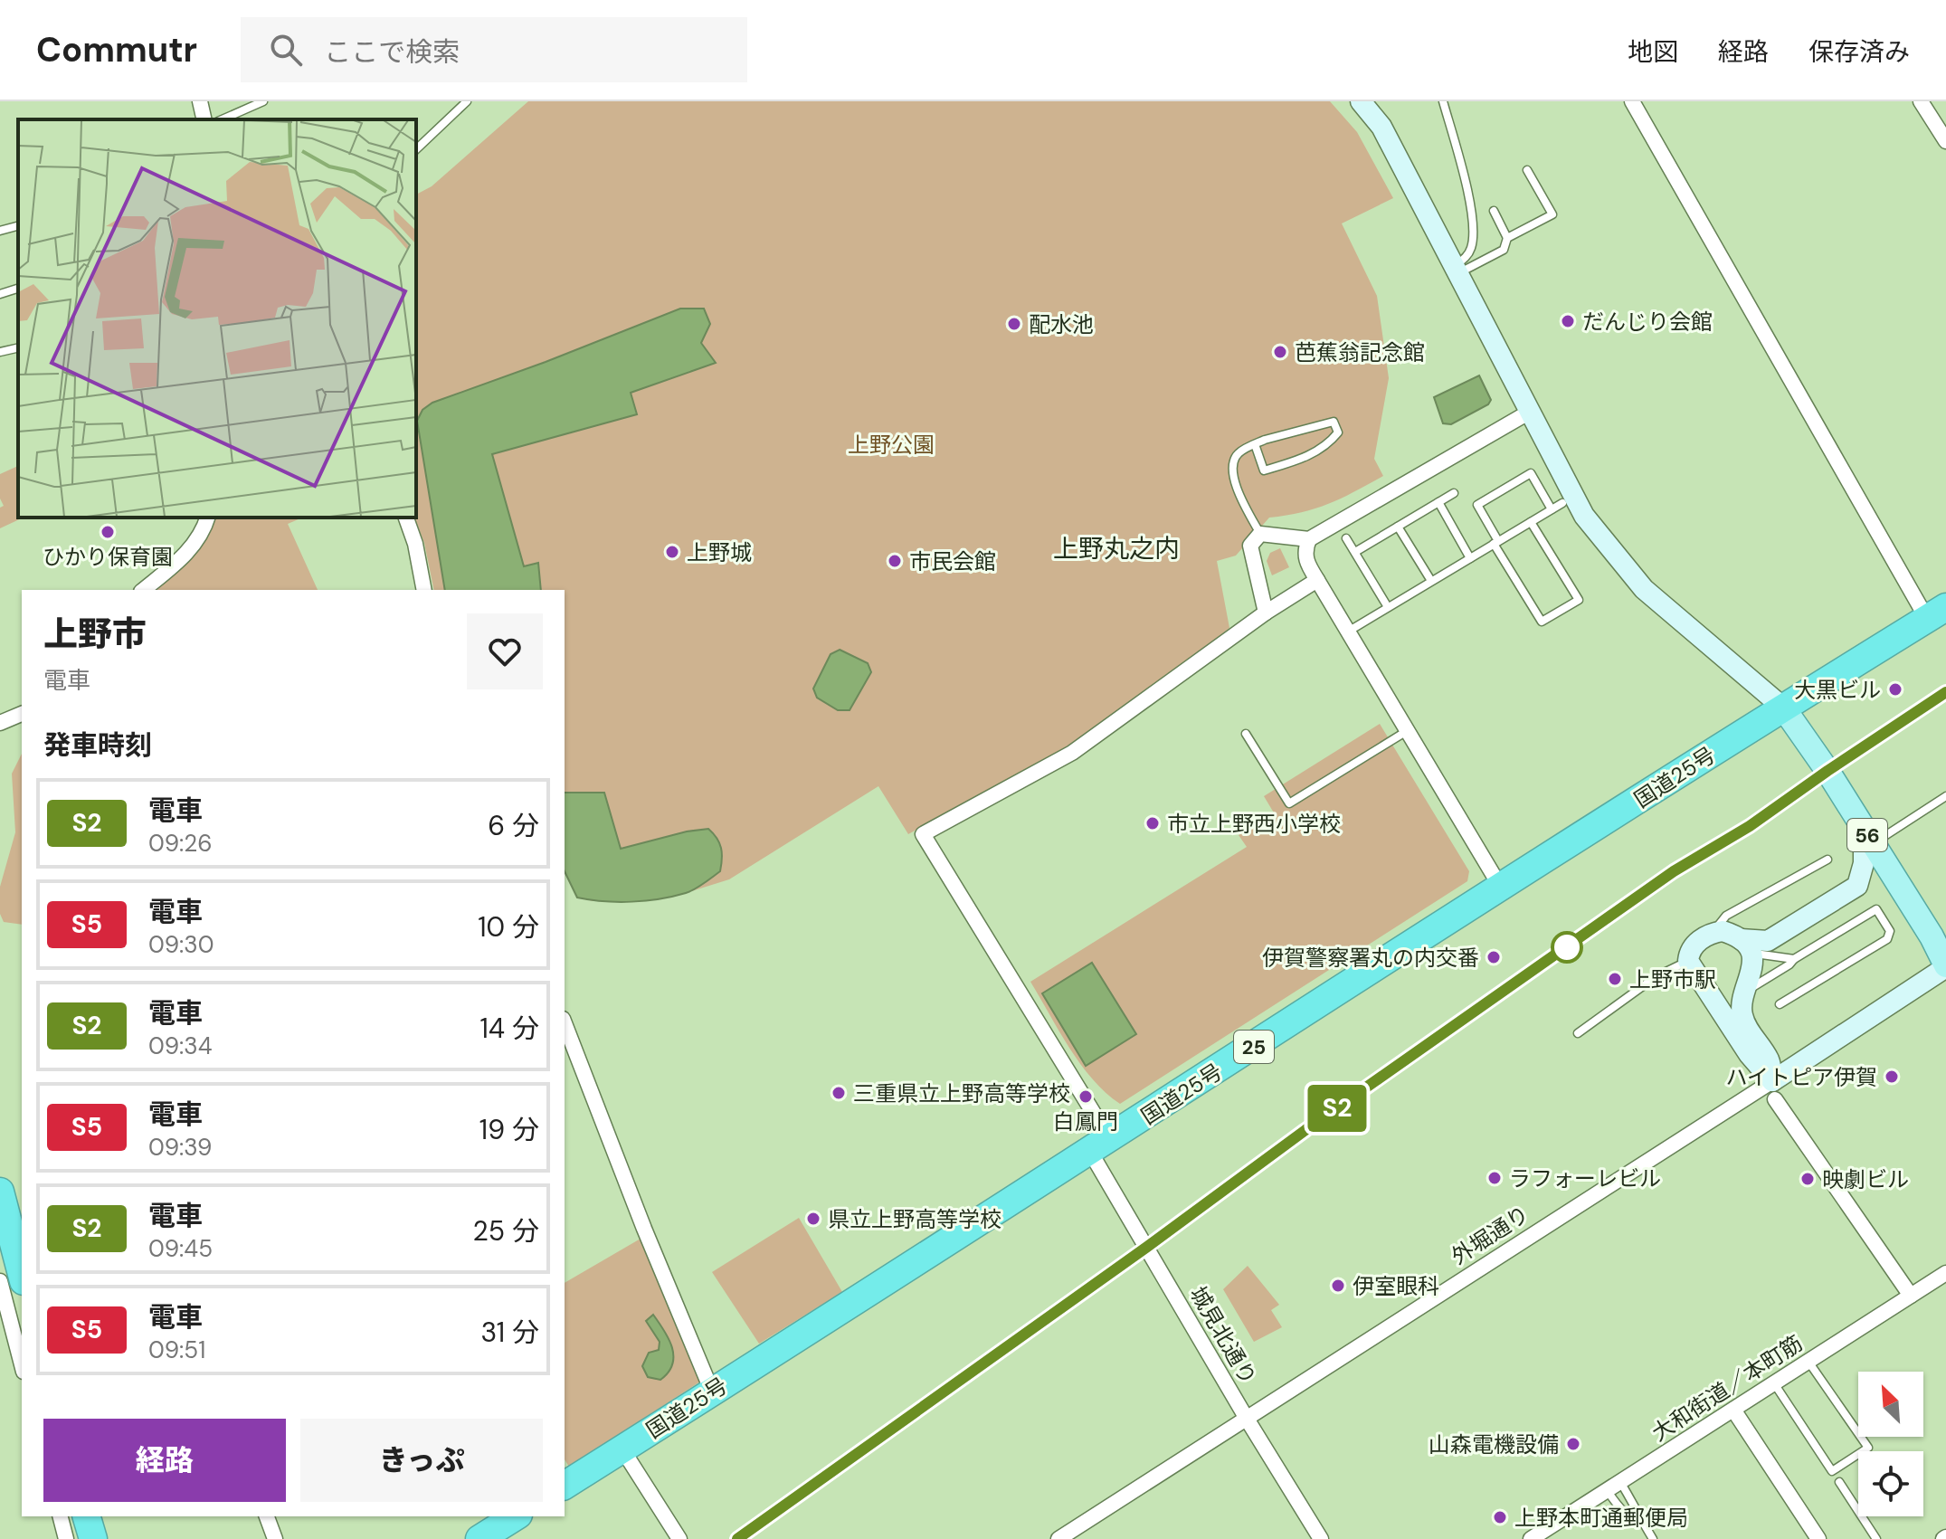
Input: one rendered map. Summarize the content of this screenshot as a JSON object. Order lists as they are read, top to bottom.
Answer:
{
  "streets": {
    "highway": ["国道25号", "25"],
    "main road": ["56"],
    "street": ["外堀通り", "城見北通り", "大和街道／本町筋"]
  },
  "crossings": [
    ["国道25号", "56"],
    ["国道25号", "城見北通り"],
    ["56", "外堀通り"],
    ["外堀通り", "城見北通り"]
  ],
  "districts": ["上野丸之内"],
  "parks": ["上野公園"],
  "places": [
    "だんじり会館",
    "配水池",
    "芭蕉翁記念館",
    "ひかり保育園",
    "上野城",
    "市民会館",
    "大黒ビル",
    "市立上野西小学校",
    "伊賀警察署丸の内交番",
    "上野市駅",
    "ハイトピア伊賀",
    "三重県立上野高等学校",
    "白鳳門",
    "ラフォーレビル",
    "映劇ビル",
    "県立上野高等学校",
    "伊室眼科",
    "山森電機設備",
    "上野本町通郵便局"
  ],
  "north": "top left",
  "page": {
    "header": "Commutr",
    "search": "ここで検索",
    "nav": ["地図", "経路", "保存済み"],
    "on_map": "S2",
    "heading": [
      ["上野市", "電車"],
      "発車時刻"
    ],
    "list": [
      {
        "mark": "S2",
        "name": "電車",
        "note": "09:26",
        "value": "6 分"
      },
      {
        "mark": "S5",
        "name": "電車",
        "note": "09:30",
        "value": "10 分"
      },
      {
        "mark": "S2",
        "name": "電車",
        "note": "09:34",
        "value": "14 分"
      },
      {
        "mark": "S5",
        "name": "電車",
        "note": "09:39",
        "value": "19 分"
      },
      {
        "mark": "S2",
        "name": "電車",
        "note": "09:45",
        "value": "25 分"
      },
      {
        "mark": "S5",
        "name": "電車",
        "note": "09:51",
        "value": "31 分"
      }
    ],
    "buttons": ["経路", "きっぷ"]
  }
}
